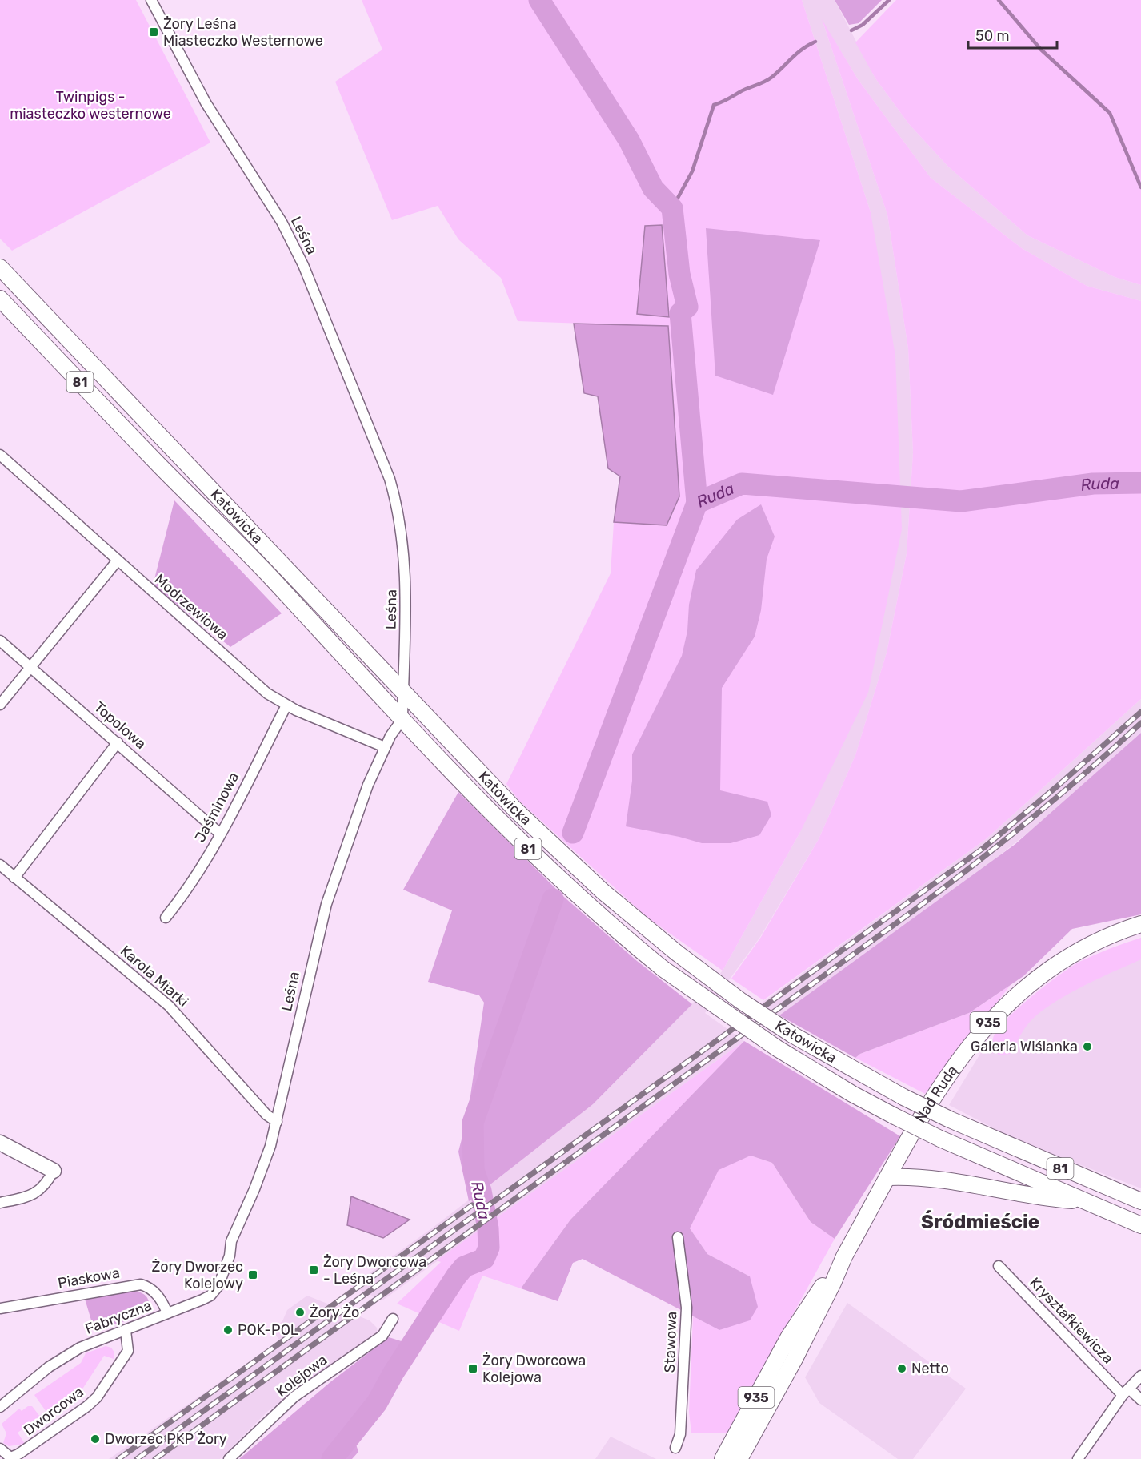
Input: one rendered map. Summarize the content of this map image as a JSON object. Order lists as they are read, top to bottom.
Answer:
{
  "streets": {
    "main road": [
      "81",
      "Katowicka",
      "935",
      "Nad Rudą"
    ],
    "street": [
      "Leśna",
      "Modrzewiowa",
      "Topolowa",
      "Jaśminowa",
      "Karola Miarki",
      "Piaskowa",
      "Fabryczna",
      "Krysztafkiewicza",
      "Stawowa",
      "Kolejowa",
      "Dworcowa"
    ]
  },
  "crossings": [
    ["Leśna", "Katowicka"],
    ["Leśna", "Modrzewiowa"],
    ["Leśna", "Karola Miarki"],
    ["Leśna", "Fabryczna"],
    ["Modrzewiowa", "Jaśminowa"],
    ["Topolowa", "Jaśminowa"],
    ["Piaskowa", "Fabryczna"],
    ["Fabryczna", "Dworcowa"]
  ],
  "districts": ["Śródmieście"],
  "water": ["Ruda"],
  "parks": ["Twinpigs - miasteczko westernowe"],
  "places": {
    "transit": [
      "Żory Leśna Miasteczko Westernowe",
      "Żory Dworcowa - Leśna",
      "Żory Dworzec Kolejowy",
      "Żory Dworcowa Kolejowa"
    ],
    "other": [
      "Galeria Wiślanka",
      "Żory Żo",
      "POK-POL",
      "Netto",
      "Dworzec PKP Żory"
    ]
  },
  "scale_bar": "50 m"
}
